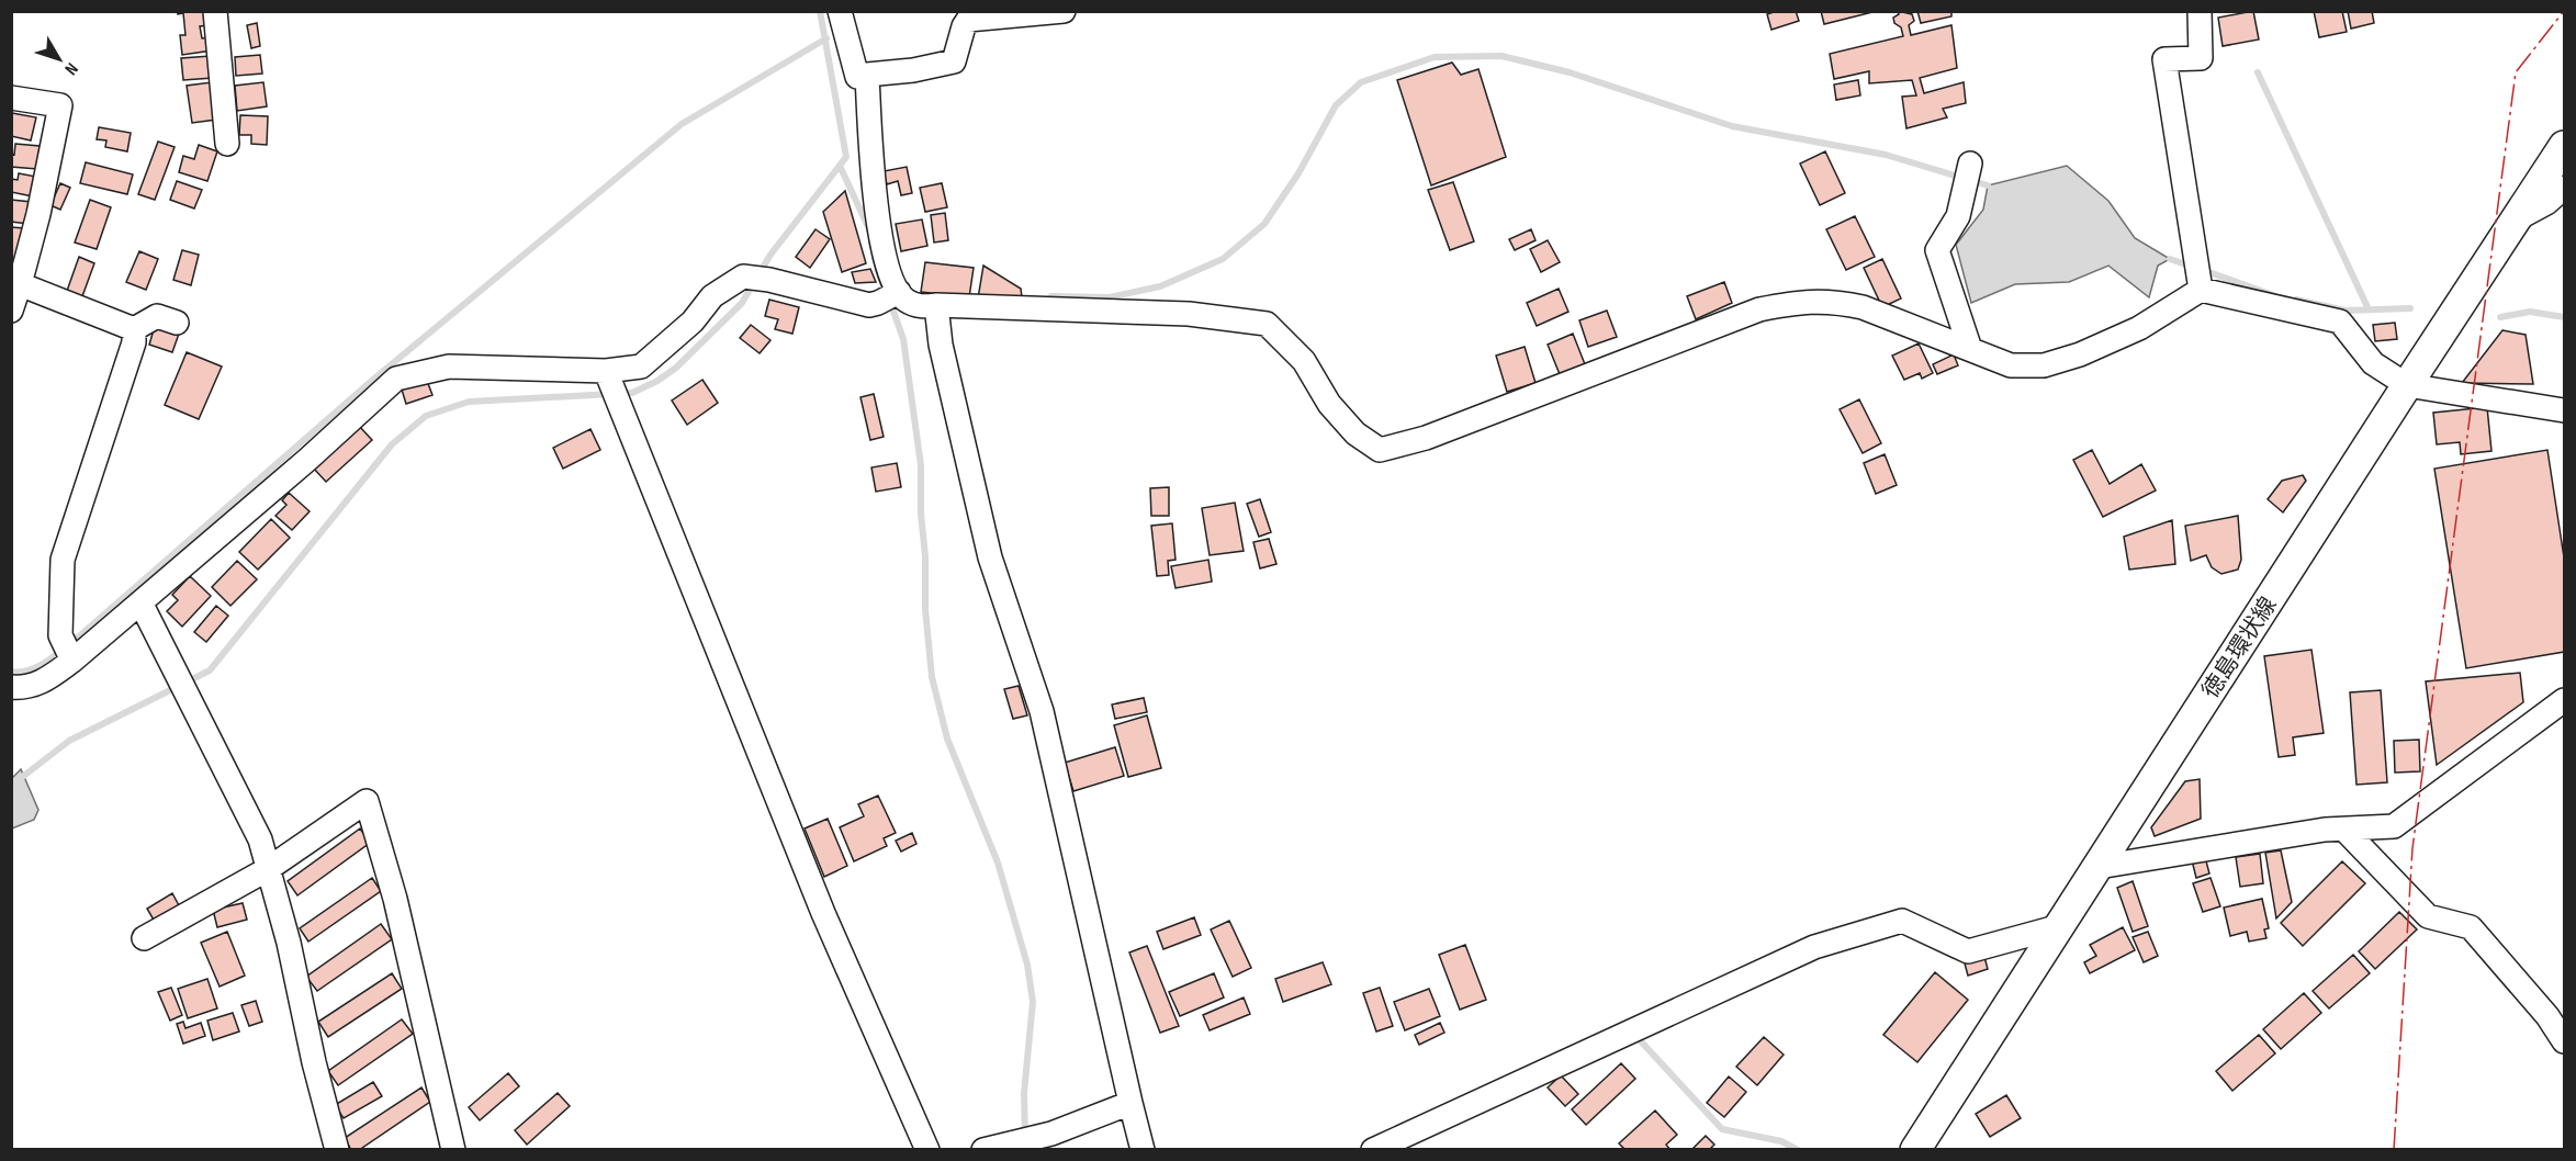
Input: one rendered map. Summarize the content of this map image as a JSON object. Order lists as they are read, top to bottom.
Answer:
{
  "streets": {
    "main road": ["徳島環状線"]
  },
  "north": "bottom right"
}
